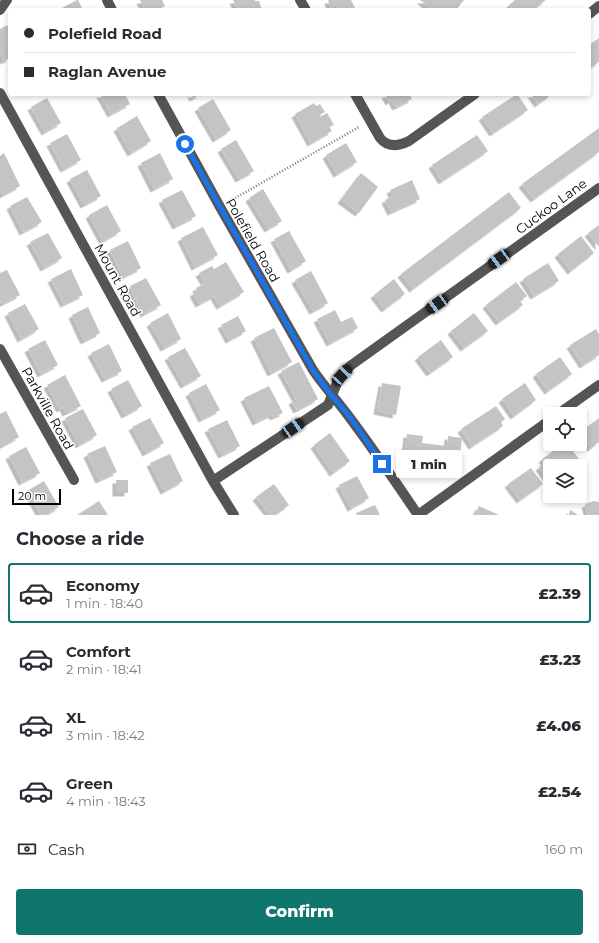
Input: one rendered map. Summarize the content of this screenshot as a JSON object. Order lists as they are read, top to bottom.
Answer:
{
  "streets": {
    "street": [
      "Cuckoo Lane",
      "Polefield Road",
      "Mount Road",
      "Parkville Road"
    ]
  },
  "crossings": [
    ["Cuckoo Lane", "Polefield Road"],
    ["Cuckoo Lane", "Mount Road"]
  ],
  "scale_bar": "20 m",
  "page": {
    "banner": ["Polefield Road", "Raglan Avenue"],
    "bubble": "1 min",
    "scale": "20 m",
    "heading": "Choose a ride",
    "list": [
      {
        "name": "Economy",
        "note": "1 min · 18:40",
        "value": "£2.39"
      },
      {
        "name": "Comfort",
        "note": "2 min · 18:41",
        "value": "£3.23"
      },
      {
        "name": "XL",
        "note": "3 min · 18:42",
        "value": "£4.06"
      },
      {
        "name": "Green",
        "note": "4 min · 18:43",
        "value": "£2.54"
      }
    ],
    "pay": ["Cash", "160 m"],
    "buttons": "Confirm"
  }
}
